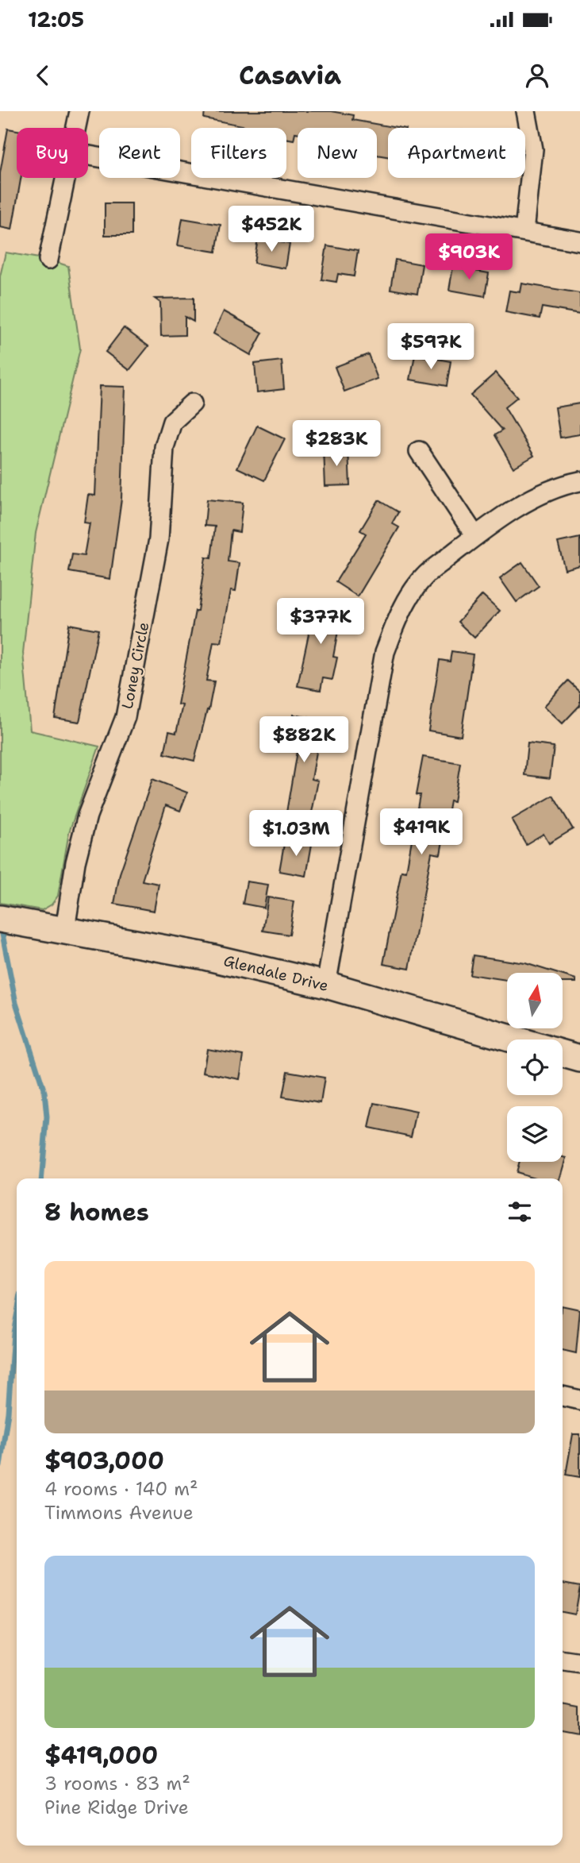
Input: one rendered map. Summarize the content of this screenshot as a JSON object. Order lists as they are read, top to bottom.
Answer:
{
  "streets": {
    "street": ["Loney Circle", "Glendale Drive"]
  },
  "crossings": [
    ["Loney Circle", "Glendale Drive"]
  ],
  "north": "top",
  "page": {
    "status": "12:05",
    "header": "Casavia",
    "chip": [
      "Buy",
      "Rent",
      "Filters",
      "New",
      "Apartment"
    ],
    "price": [
      "$452K",
      "$903K",
      "$597K",
      "$283K",
      "$377K",
      "$882K",
      "$419K",
      "$1.03M"
    ],
    "heading": "8 homes",
    "list": [
      {
        "name": "$903,000",
        "note": "4 rooms · 140 m² · Timmons Avenue"
      },
      {
        "name": "$419,000",
        "note": "3 rooms · 83 m² · Pine Ridge Drive"
      }
    ]
  }
}
